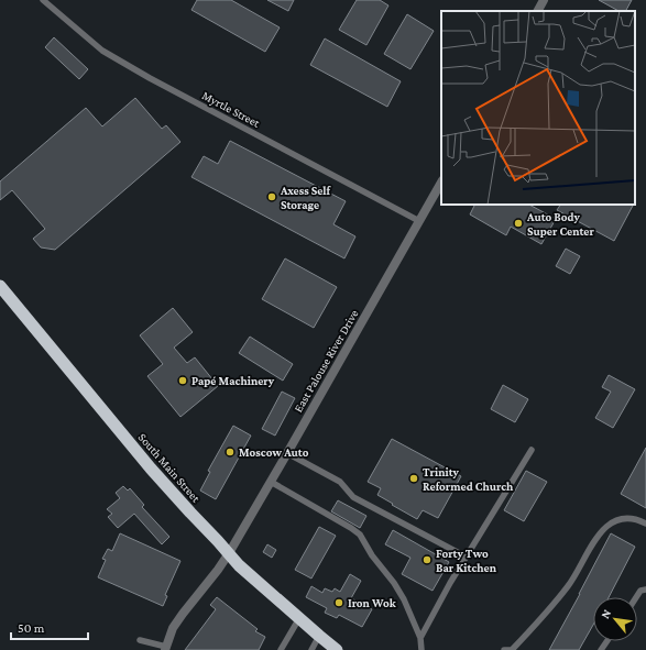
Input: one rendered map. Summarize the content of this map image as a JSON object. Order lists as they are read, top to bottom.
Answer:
{
  "streets": {
    "highway": ["South Main Street"],
    "street": ["East Palouse River Drive"],
    "lane": ["Myrtle Street"]
  },
  "crossings": [
    ["Myrtle Street", "East Palouse River Drive"],
    ["East Palouse River Drive", "South Main Street"]
  ],
  "places": [
    "Axess Self Storage",
    "Auto Body Super Center",
    "Papé Machinery",
    "Moscow Auto",
    "Trinity Reformed Church",
    "Forty Two Bar Kitchen",
    "Iron Wok"
  ],
  "scale_bar": "50 m",
  "north": "top left"
}
